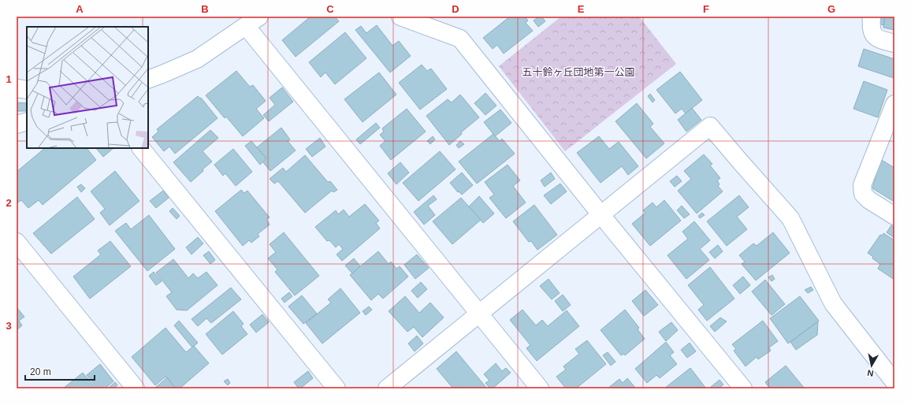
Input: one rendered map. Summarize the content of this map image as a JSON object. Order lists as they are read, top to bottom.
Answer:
{
  "parks": ["五十鈴ヶ丘団地第一公園"],
  "scale_bar": "20 m",
  "north": "bottom",
  "grid": {
    "columns": [
      "A",
      "B",
      "C",
      "D",
      "E",
      "F",
      "G"
    ],
    "rows": ["1", "2", "3"]
  }
}
